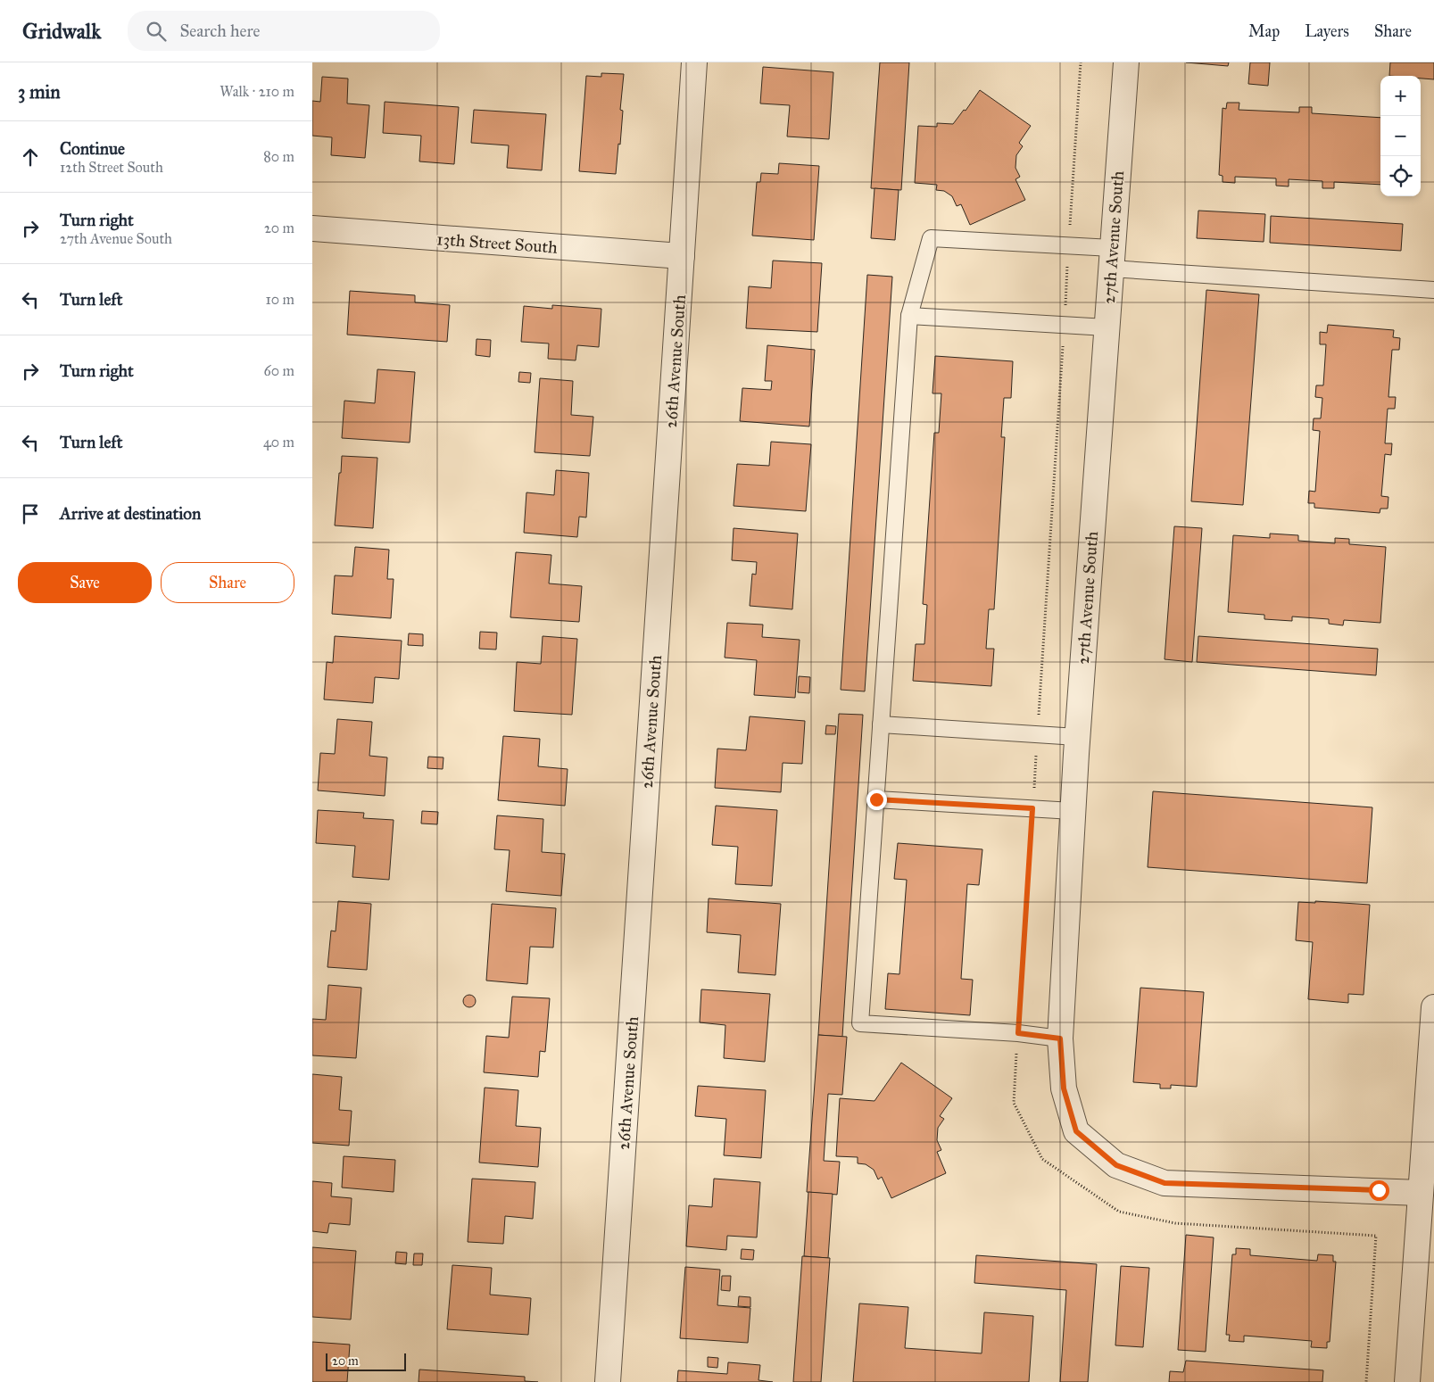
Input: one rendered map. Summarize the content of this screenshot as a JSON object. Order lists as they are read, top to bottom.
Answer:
{
  "streets": {
    "street": ["27th Avenue South", "13th Street South", "26th Avenue South"]
  },
  "crossings": [
    ["13th Street South", "26th Avenue South"]
  ],
  "scale_bar": "20 m",
  "page": {
    "header": "Gridwalk",
    "search": "Search here",
    "nav": ["Map", "Layers", "Share"],
    "heading": ["3 min", "Walk · 210 m"],
    "map_buttons": ["+", "−"],
    "list": [
      ["Continue", "12th Street South", "80 m"],
      ["Turn right", "27th Avenue South", "20 m"],
      ["Turn left", "10 m"],
      ["Turn right", "60 m"],
      ["Turn left", "40 m"],
      "Arrive at destination"
    ],
    "buttons": ["Save", "Share"],
    "scale": "20 m"
  }
}
